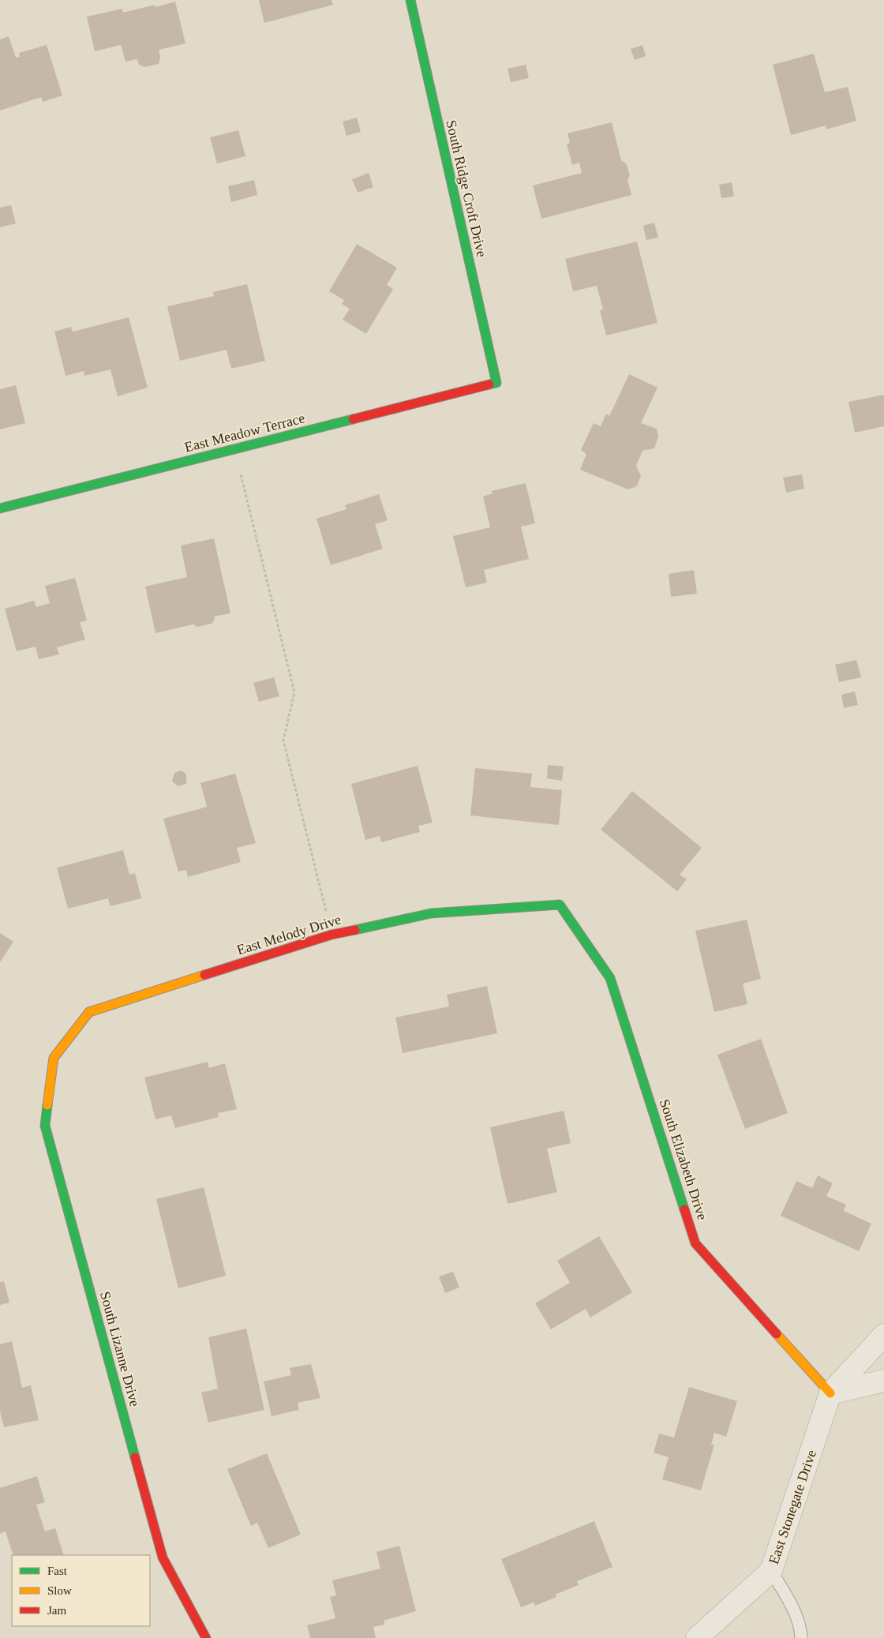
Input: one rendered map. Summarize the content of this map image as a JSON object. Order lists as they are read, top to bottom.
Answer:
{
  "streets": {
    "street": [
      "South Ridge Croft Drive",
      "East Meadow Terrace",
      "East Melody Drive",
      "South Elizabeth Drive",
      "South Lizanne Drive",
      "East Stonegate Drive"
    ]
  },
  "crossings": [
    ["South Ridge Croft Drive", "East Meadow Terrace"],
    ["East Melody Drive", "South Elizabeth Drive"],
    ["East Melody Drive", "South Lizanne Drive"],
    ["South Elizabeth Drive", "East Stonegate Drive"]
  ],
  "legend": ["Fast", "Slow", "Jam"]
}
